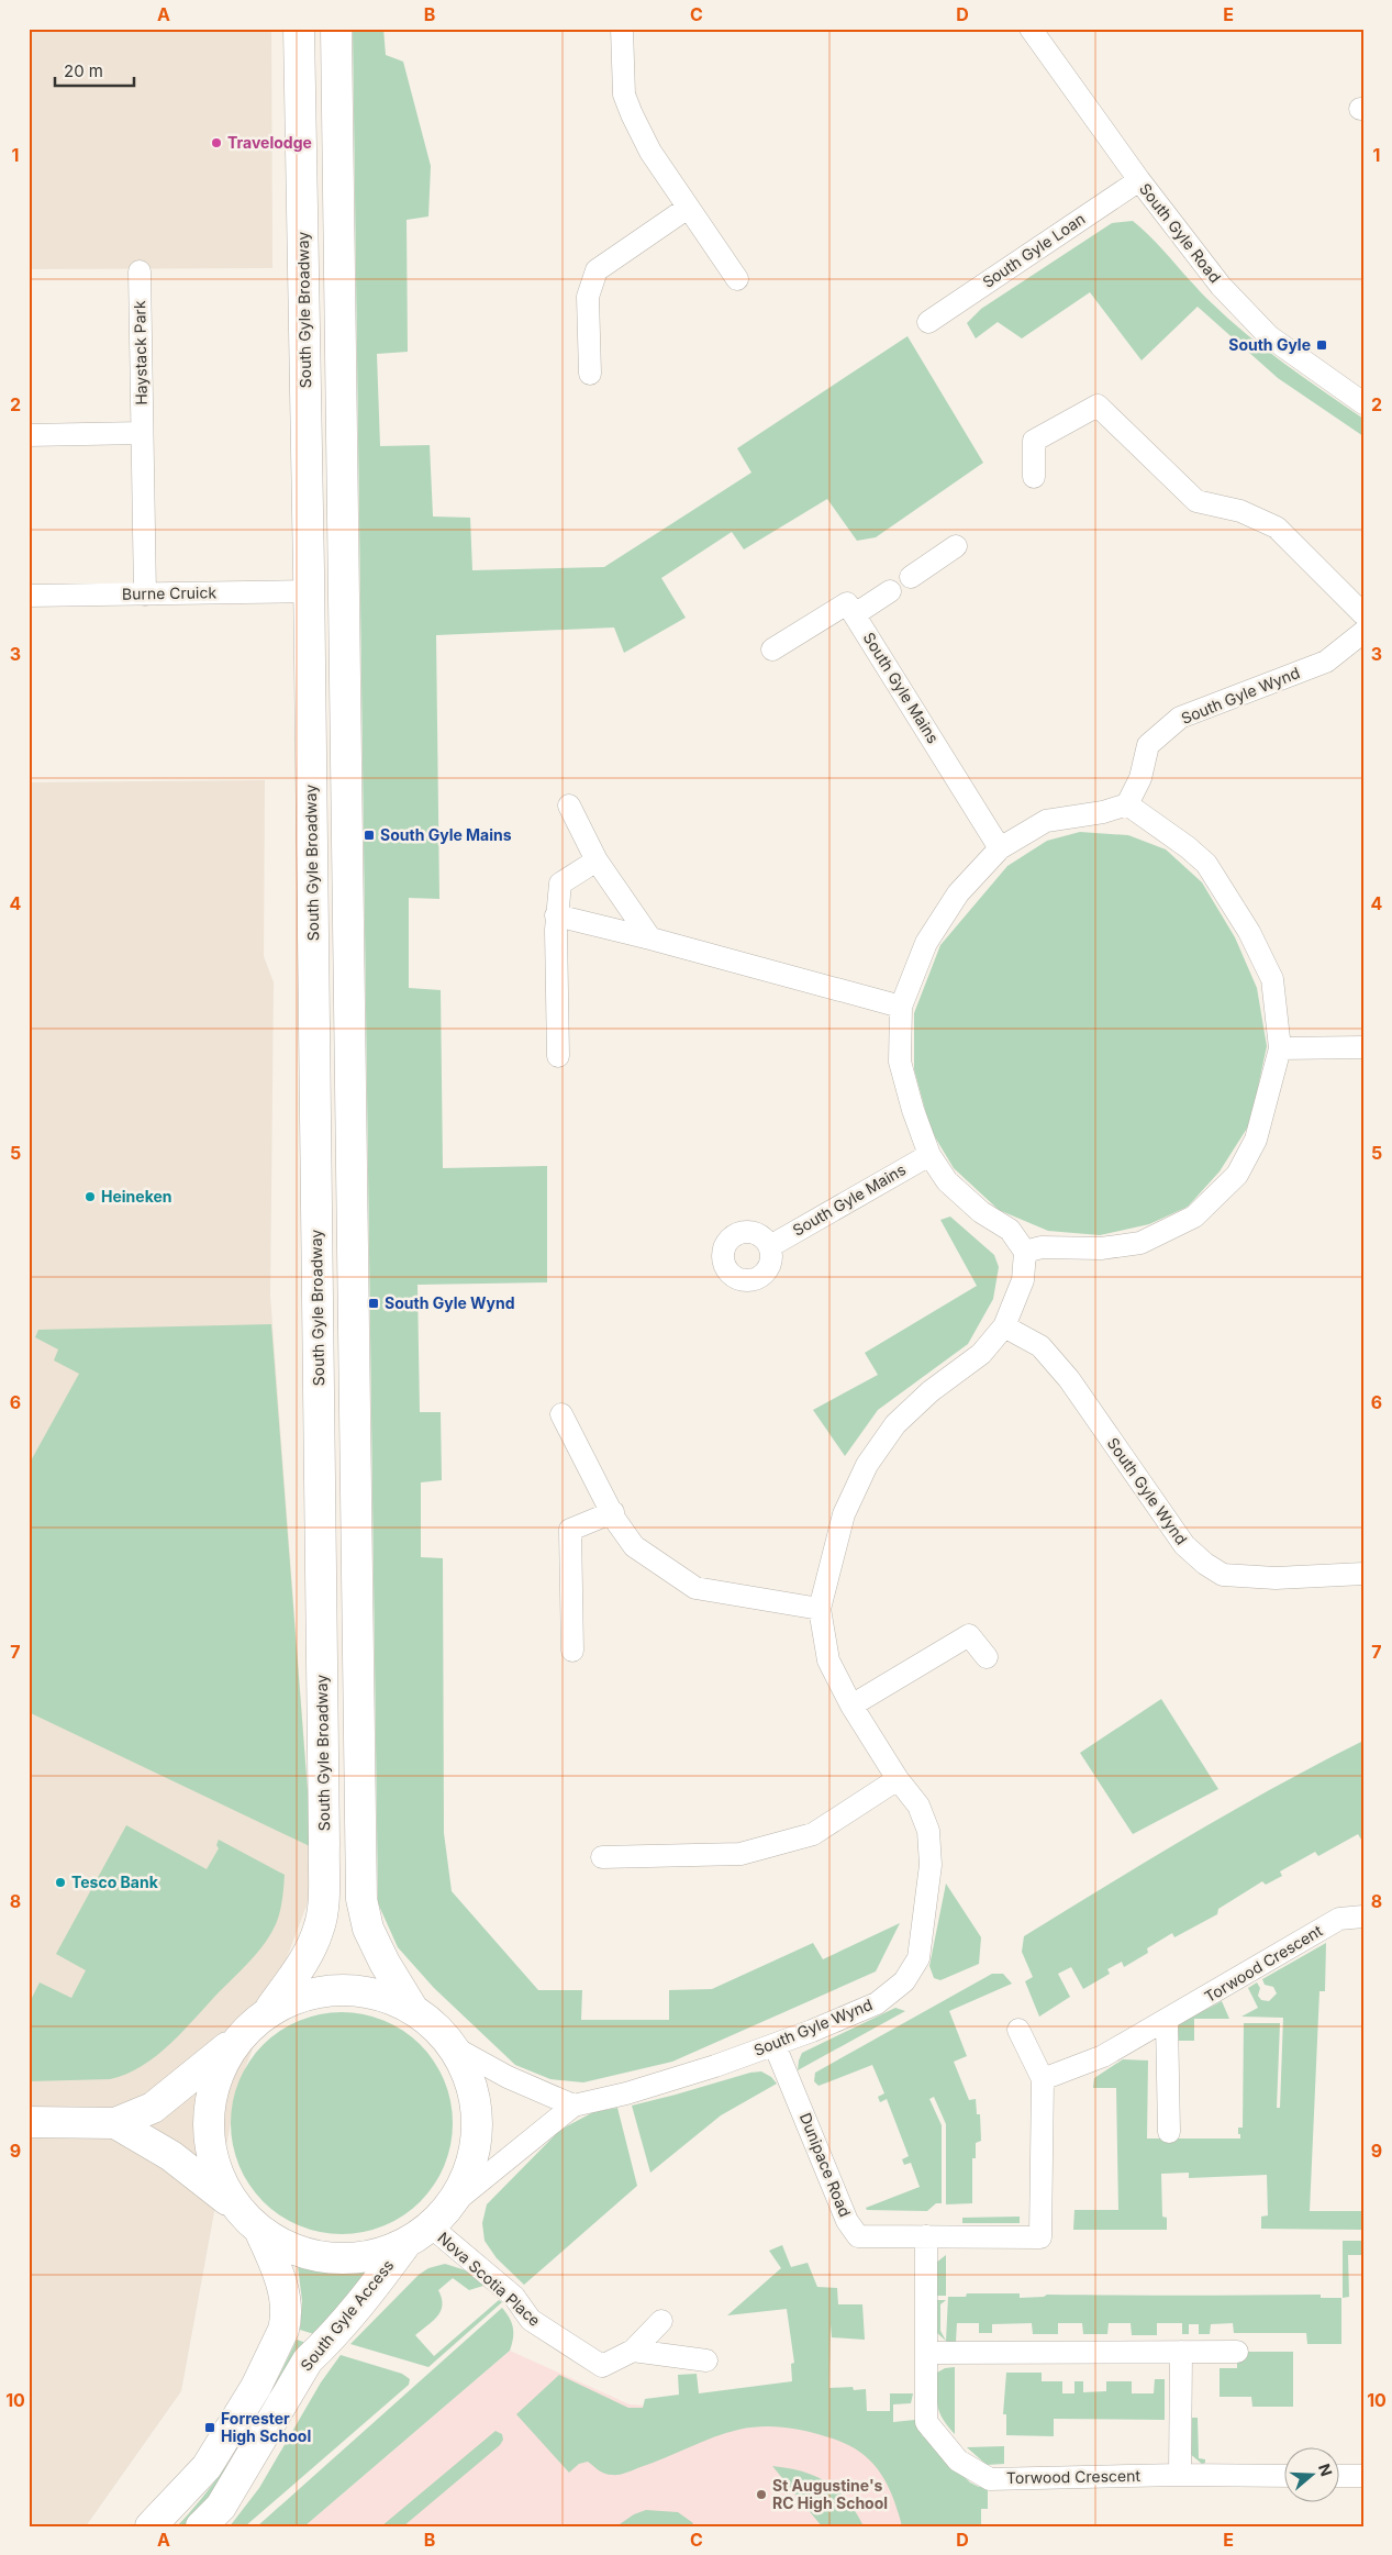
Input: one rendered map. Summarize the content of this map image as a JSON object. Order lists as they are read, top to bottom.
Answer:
{
  "streets": {
    "street": [
      "South Gyle Road",
      "South Gyle Loan",
      "South Gyle Broadway",
      "Haystack Park",
      "Burne Cruick",
      "South Gyle Mains",
      "South Gyle Wynd",
      "Torwood Crescent",
      "Dunipace Road",
      "Nova Scotia Place",
      "South Gyle Access"
    ]
  },
  "crossings": [
    ["South Gyle Road", "South Gyle Loan"],
    ["South Gyle Broadway", "Burne Cruick"],
    ["Haystack Park", "Burne Cruick"],
    ["South Gyle Wynd", "Dunipace Road"],
    ["Torwood Crescent", "Dunipace Road"]
  ],
  "places": {
    "other": [
      "Travelodge",
      "Heineken",
      "Tesco Bank",
      "St Augustine's RC High School"
    ],
    "transit": [
      "South Gyle",
      "South Gyle Mains",
      "South Gyle Wynd",
      "Forrester High School"
    ]
  },
  "scale_bar": "20 m",
  "north": "right",
  "grid": {
    "columns": [
      "A",
      "B",
      "C",
      "D",
      "E"
    ],
    "rows": [
      "1",
      "2",
      "3",
      "4",
      "5",
      "6",
      "7",
      "8",
      "9",
      "10"
    ]
  }
}
